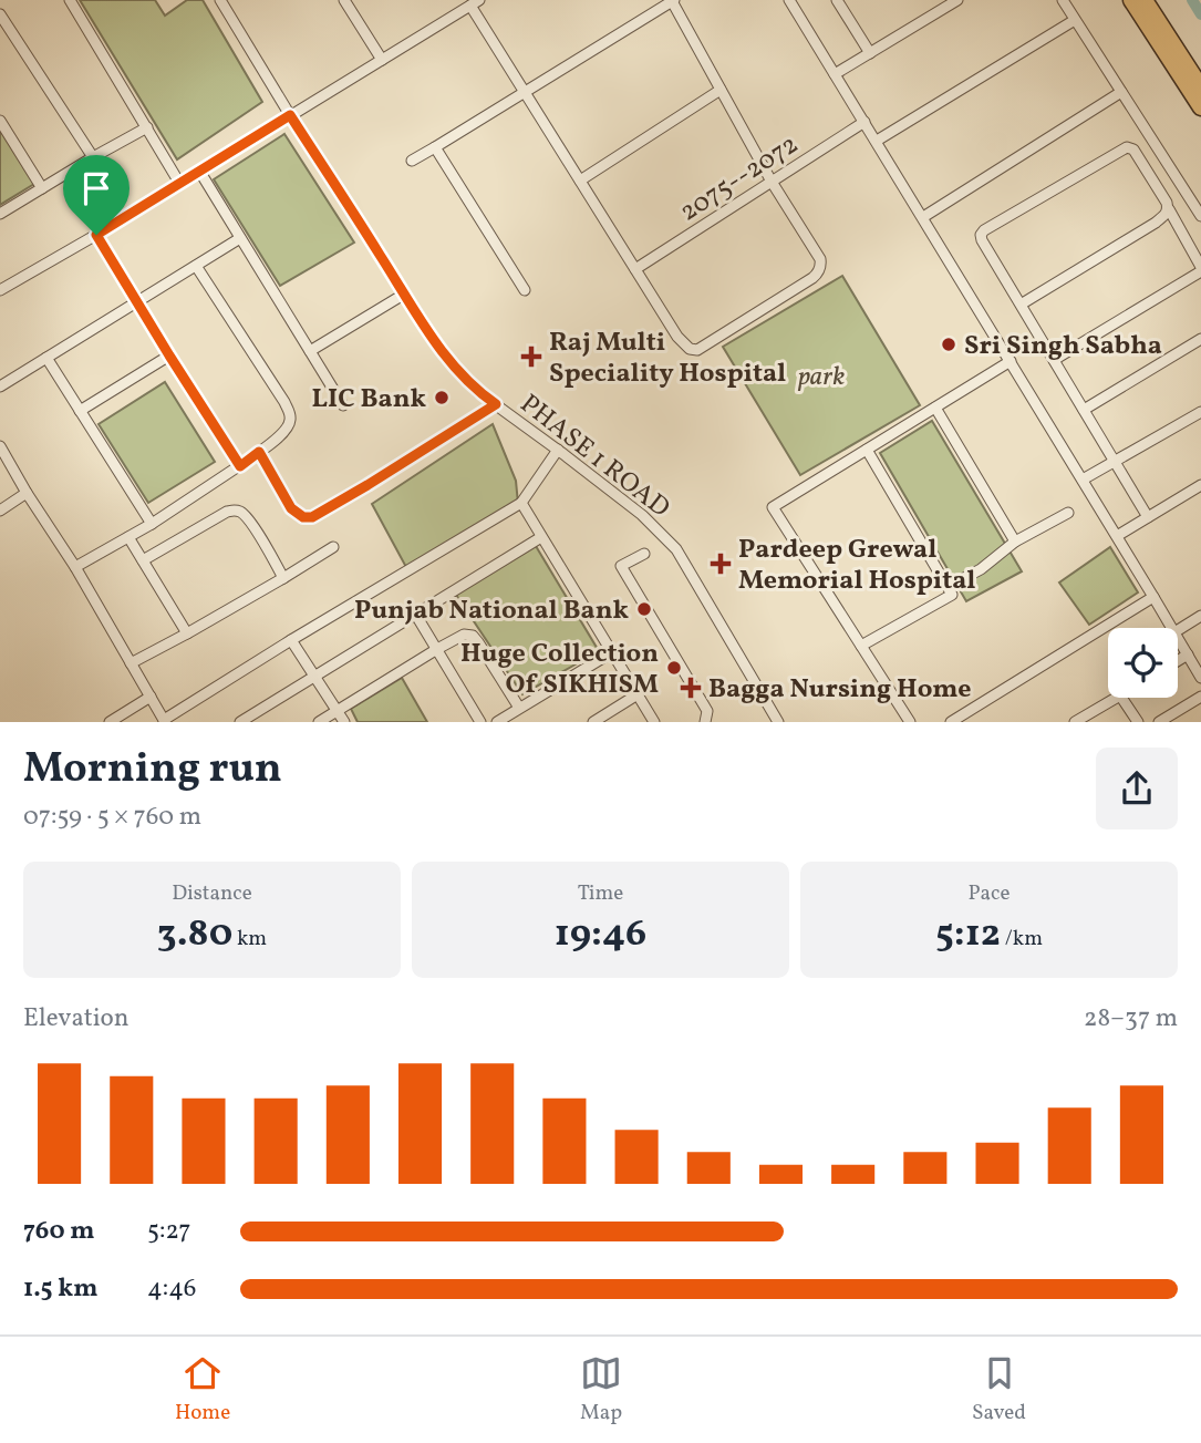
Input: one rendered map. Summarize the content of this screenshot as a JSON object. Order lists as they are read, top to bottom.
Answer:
{
  "streets": {
    "street": ["2075--2072", "PHASE 1 ROAD"]
  },
  "parks": ["park"],
  "places": {
    "other": [
      "Sri Singh Sabha",
      "LIC Bank",
      "Punjab National Bank",
      "Huge Collection Of SIKHISM"
    ],
    "health": ["Raj Multi Speciality Hospital", "Pardeep Grewal Memorial Hospital", "Bagga Nursing Home"]
  },
  "page": {
    "heading": ["Morning run", "07:59 · 5 × 760 m"],
    "stats": [
      ["Distance", "3.80 km"],
      ["Time", "19:46"],
      ["Pace", "5:12 /km"]
    ],
    "chart": ["Elevation", "28–37 m"],
    "list": [
      {
        "name": "760 m",
        "note": "5:27"
      },
      {
        "name": "1.5 km",
        "note": "4:46"
      }
    ],
    "tabs": ["Home", "Map", "Saved"]
  }
}
